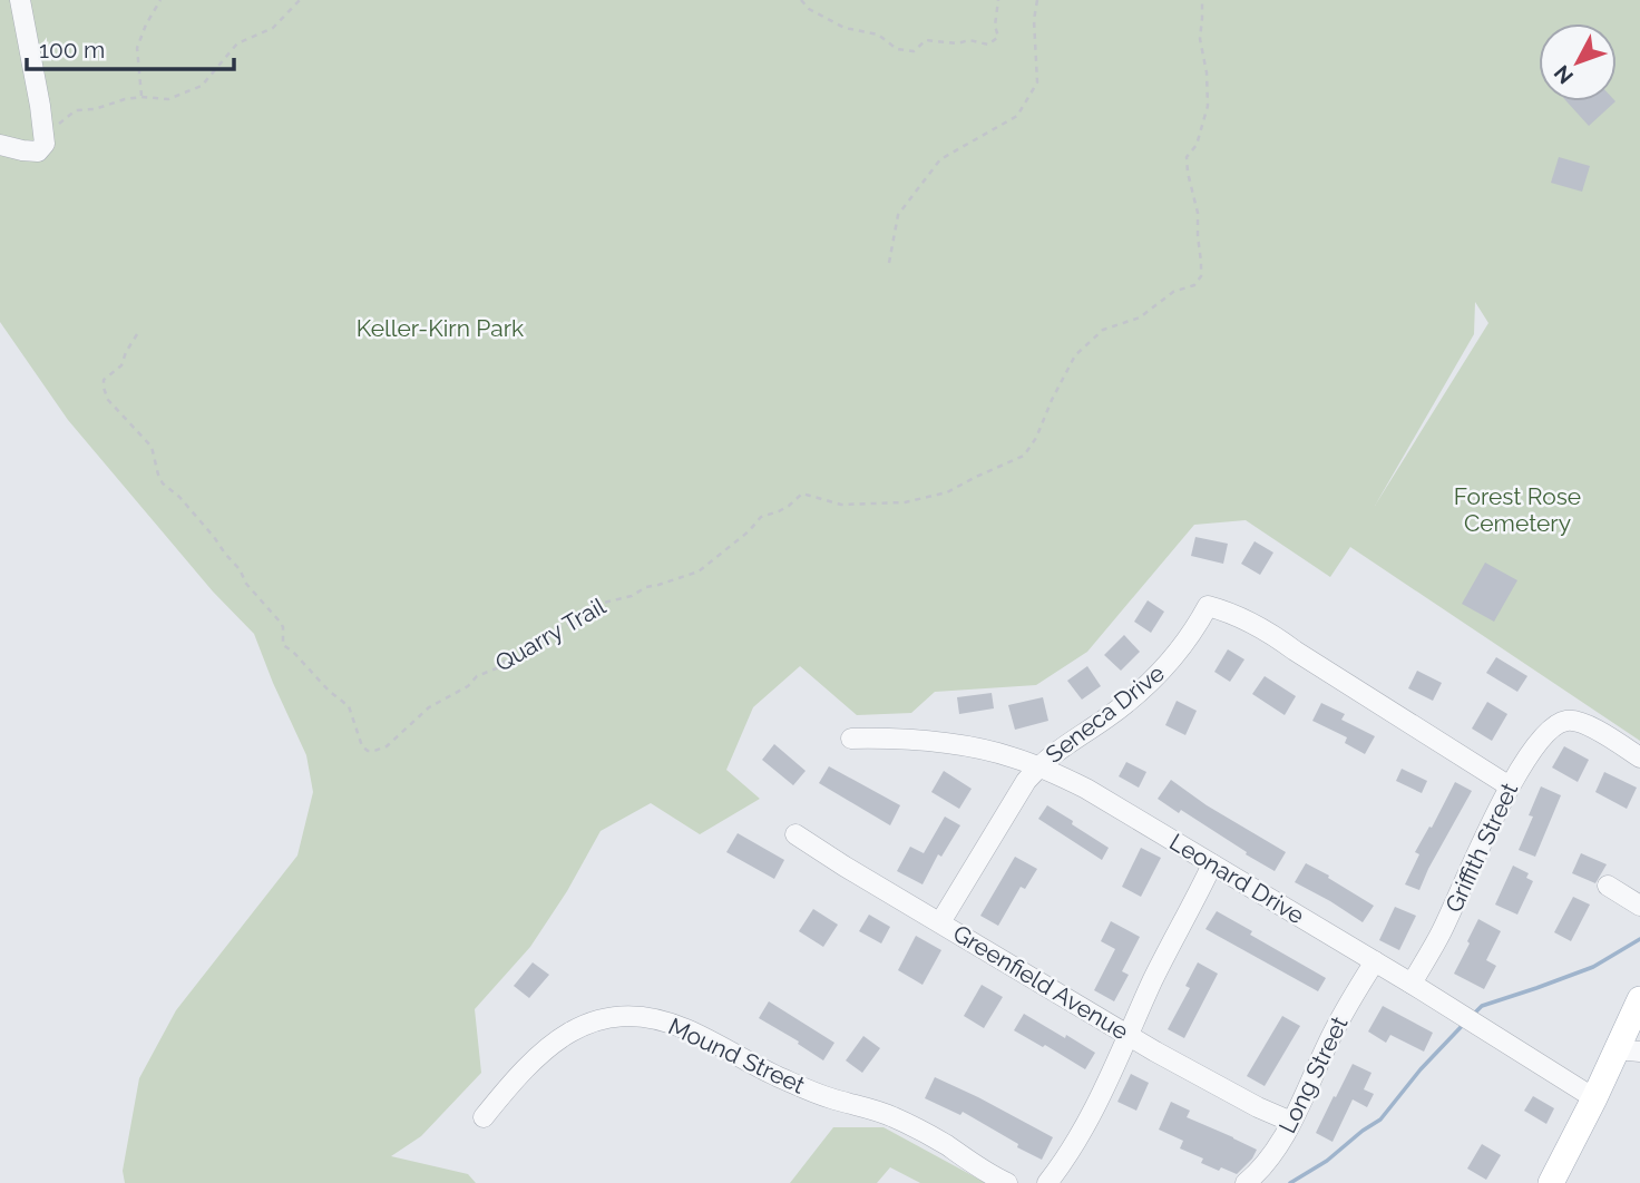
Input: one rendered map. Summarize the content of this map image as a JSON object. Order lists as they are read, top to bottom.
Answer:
{
  "streets": {
    "street": [
      "Seneca Drive",
      "Griffith Street",
      "Leonard Drive",
      "Greenfield Avenue",
      "Mound Street",
      "Long Street"
    ],
    "path": ["Quarry Trail"]
  },
  "crossings": [
    ["Seneca Drive", "Griffith Street"],
    ["Seneca Drive", "Leonard Drive"],
    ["Seneca Drive", "Greenfield Avenue"],
    ["Griffith Street", "Leonard Drive"],
    ["Leonard Drive", "Long Street"],
    ["Greenfield Avenue", "Long Street"]
  ],
  "parks": ["Keller-Kirn Park", "Forest Rose Cemetery"],
  "scale_bar": "100 m",
  "north": "bottom left"
}
